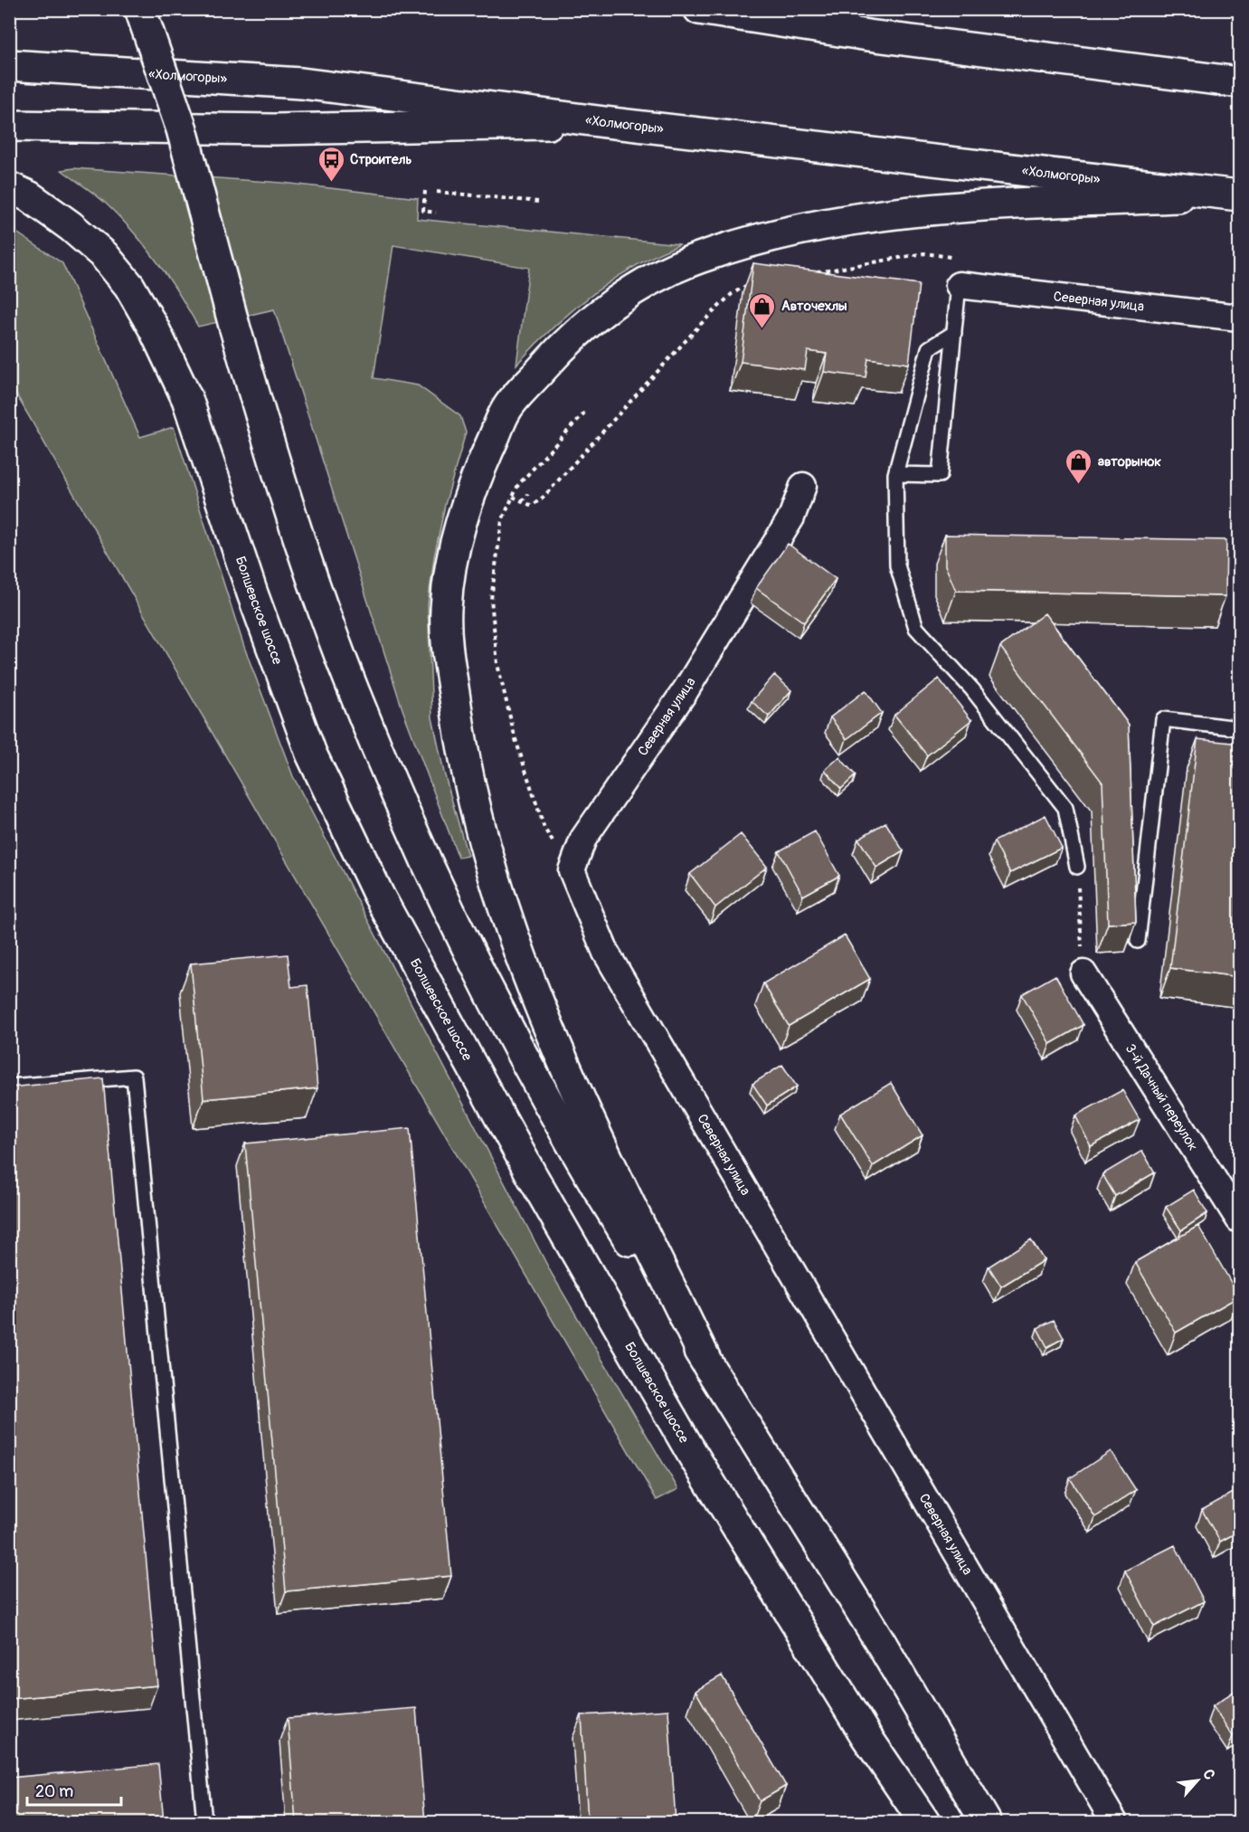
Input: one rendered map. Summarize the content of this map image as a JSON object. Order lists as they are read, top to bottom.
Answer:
{
  "streets": {
    "main road": ["«Холмогоры»", "Болшевское шоссе"],
    "street": ["Северная улица", "3-й Дачный переулок"]
  },
  "places": {
    "bus stop": ["Строитель"],
    "shop": ["Авточехлы", "авторынок"]
  },
  "scale_bar": "20 m",
  "north": "top right"
}
